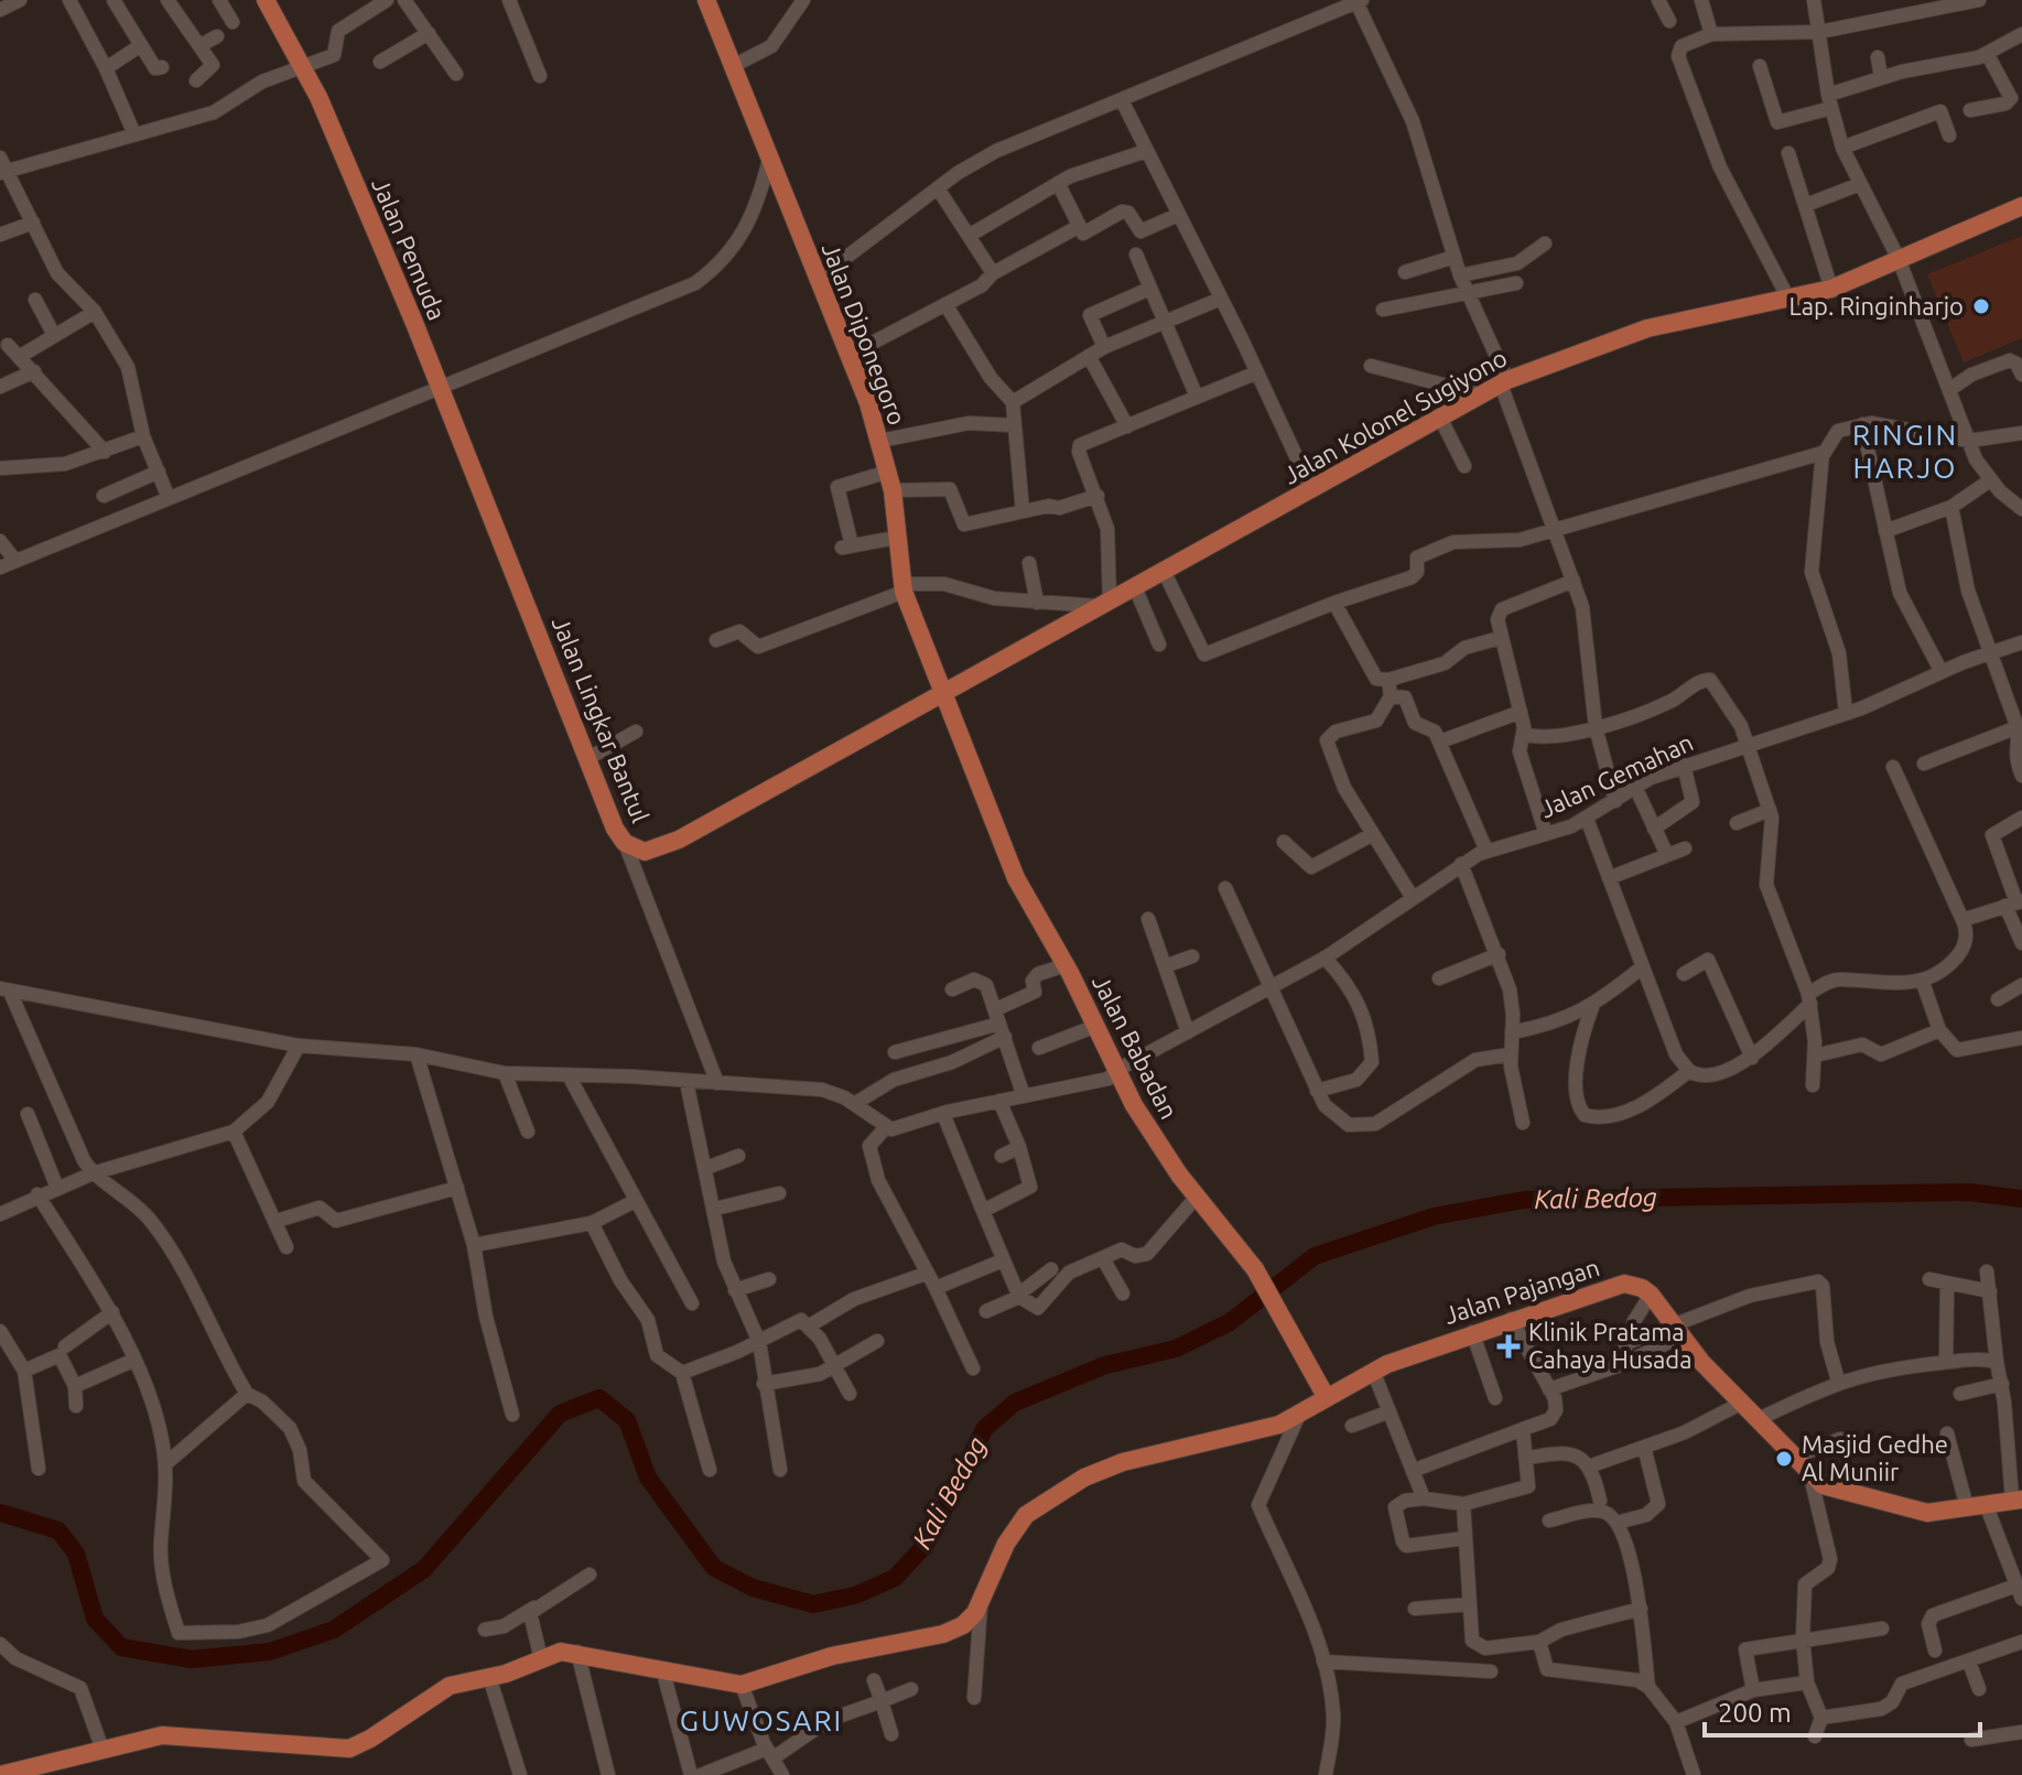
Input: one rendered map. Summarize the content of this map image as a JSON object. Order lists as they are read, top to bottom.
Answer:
{
  "streets": {
    "main road": [
      "Jalan Pemuda",
      "Jalan Diponegoro",
      "Jalan Kolonel Sugiyono",
      "Jalan Lingkar Bantul",
      "Jalan Babadan",
      "Jalan Pajangan"
    ],
    "street": ["Jalan Gemahan"]
  },
  "crossings": [
    ["Jalan Pemuda", "Jalan Lingkar Bantul"],
    ["Jalan Diponegoro", "Jalan Kolonel Sugiyono"],
    ["Jalan Diponegoro", "Jalan Lingkar Bantul"],
    ["Jalan Diponegoro", "Jalan Babadan"],
    ["Jalan Kolonel Sugiyono", "Jalan Lingkar Bantul"],
    ["Jalan Kolonel Sugiyono", "Jalan Babadan"],
    ["Jalan Lingkar Bantul", "Jalan Babadan"],
    ["Jalan Gemahan", "Jalan Babadan"],
    ["Jalan Babadan", "Jalan Pajangan"]
  ],
  "districts": ["RINGIN HARJO", "GUWOSARI"],
  "water": ["Kali Bedog"],
  "places": {
    "other": ["Lap. Ringinharjo", "Masjid Gedhe Al Muniir"],
    "health": ["Klinik Pratama Cahaya Husada"]
  },
  "scale_bar": "200 m"
}
